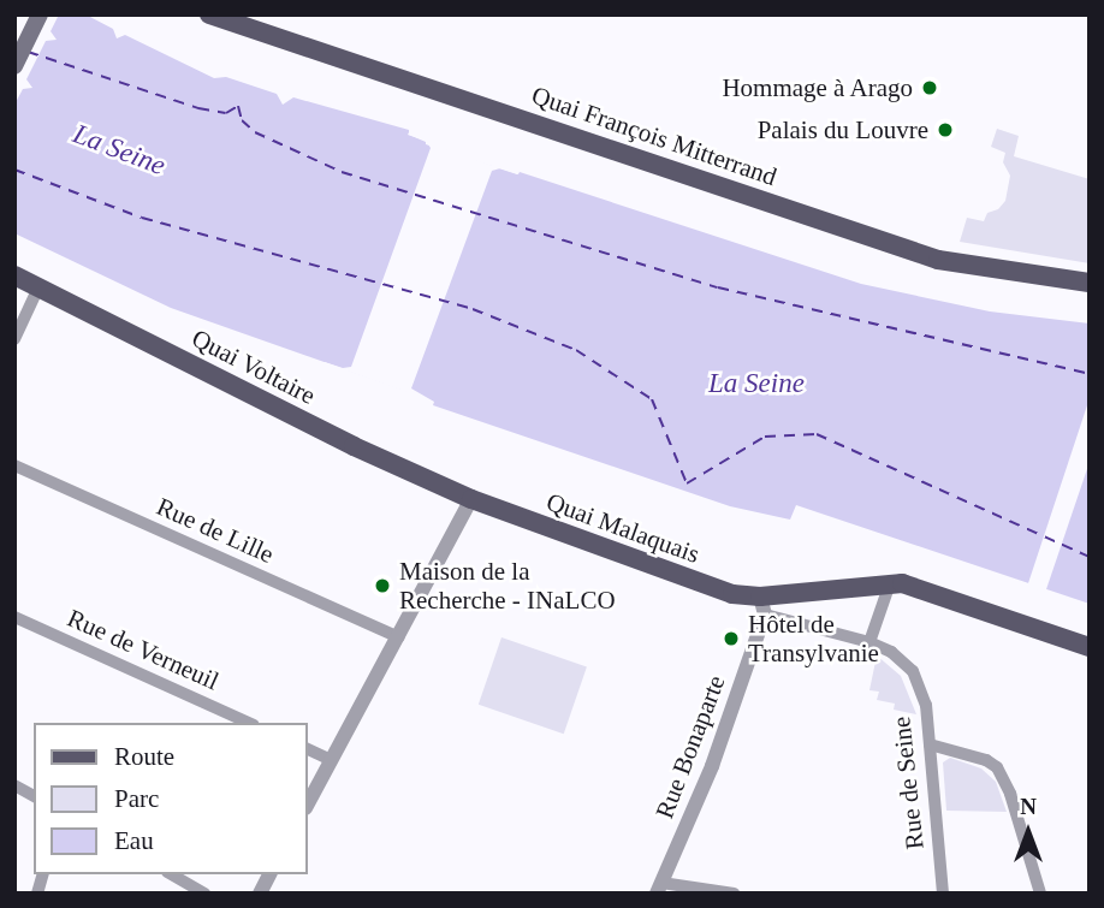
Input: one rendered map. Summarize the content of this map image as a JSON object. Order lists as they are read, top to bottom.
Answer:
{
  "streets": {
    "main road": ["Quai François Mitterrand", "Quai Voltaire", "Quai Malaquais"],
    "street": [
      "Rue de Lille",
      "Rue de Verneuil",
      "Rue Bonaparte",
      "Rue de Seine"
    ]
  },
  "crossings": [
    ["Quai Voltaire", "Quai Malaquais"],
    ["Quai Malaquais", "Rue Bonaparte"],
    ["Quai Malaquais", "Rue de Seine"]
  ],
  "water": ["La Seine"],
  "places": [
    "Hommage à Arago",
    "Palais du Louvre",
    "Maison de la Recherche - INaLCO",
    "Hôtel de Transylvanie"
  ],
  "legend": ["Route", "Parc", "Eau"],
  "north": "top"
}
